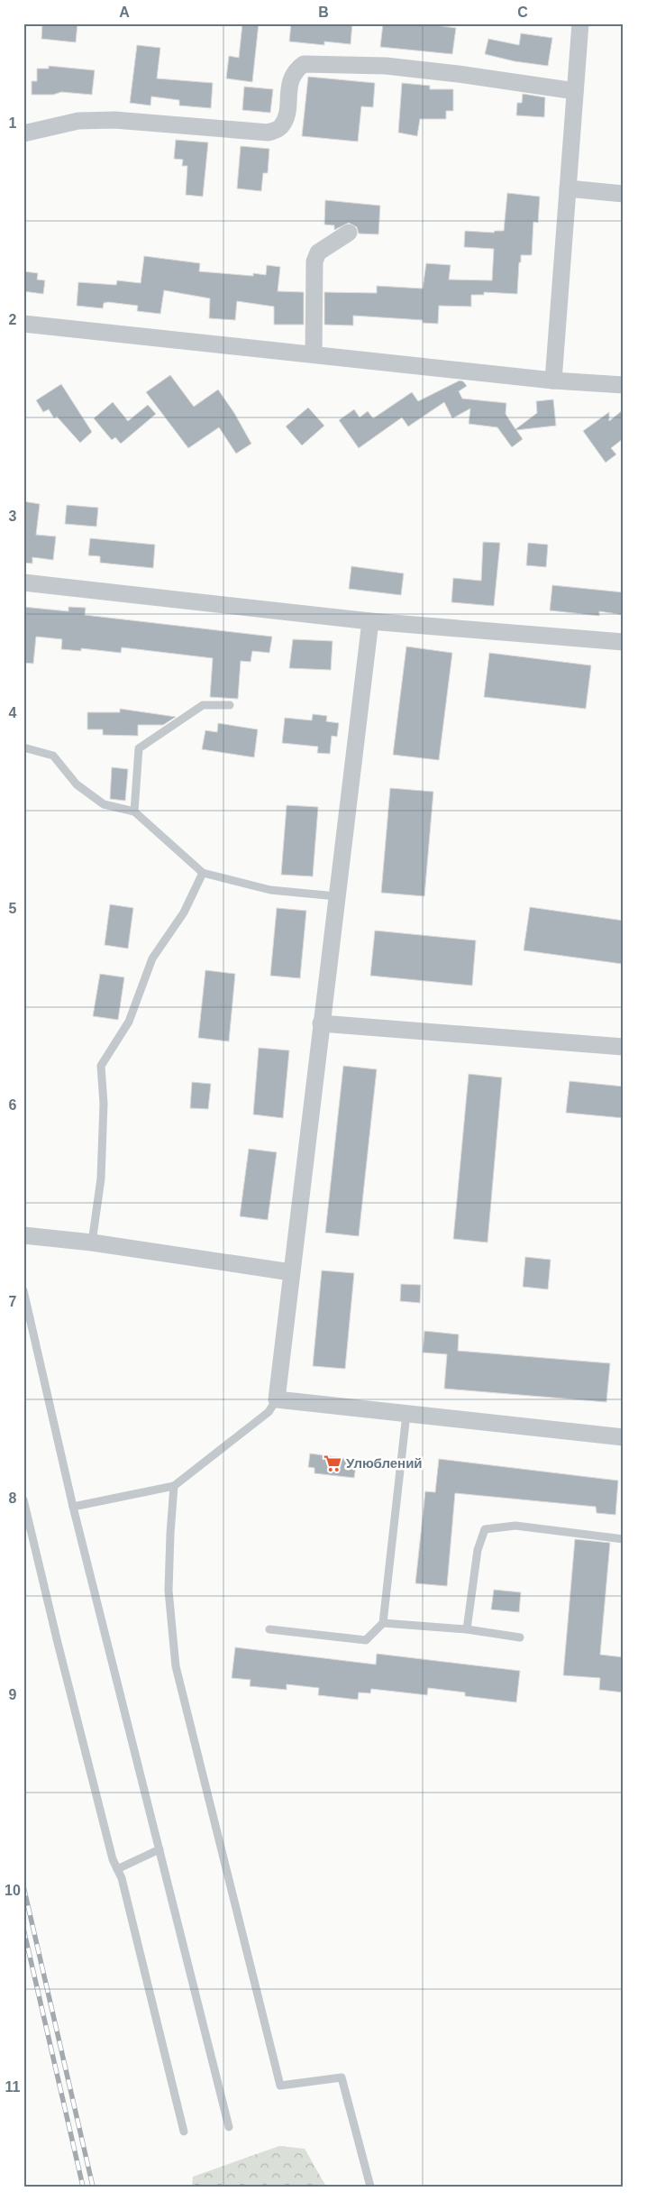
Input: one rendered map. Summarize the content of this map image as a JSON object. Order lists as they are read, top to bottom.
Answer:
{
  "places": {
    "supermarket": ["Улюблений"]
  },
  "grid": {
    "columns": ["A", "B", "C"],
    "rows": [
      "1",
      "2",
      "3",
      "4",
      "5",
      "6",
      "7",
      "8",
      "9",
      "10",
      "11"
    ]
  }
}
